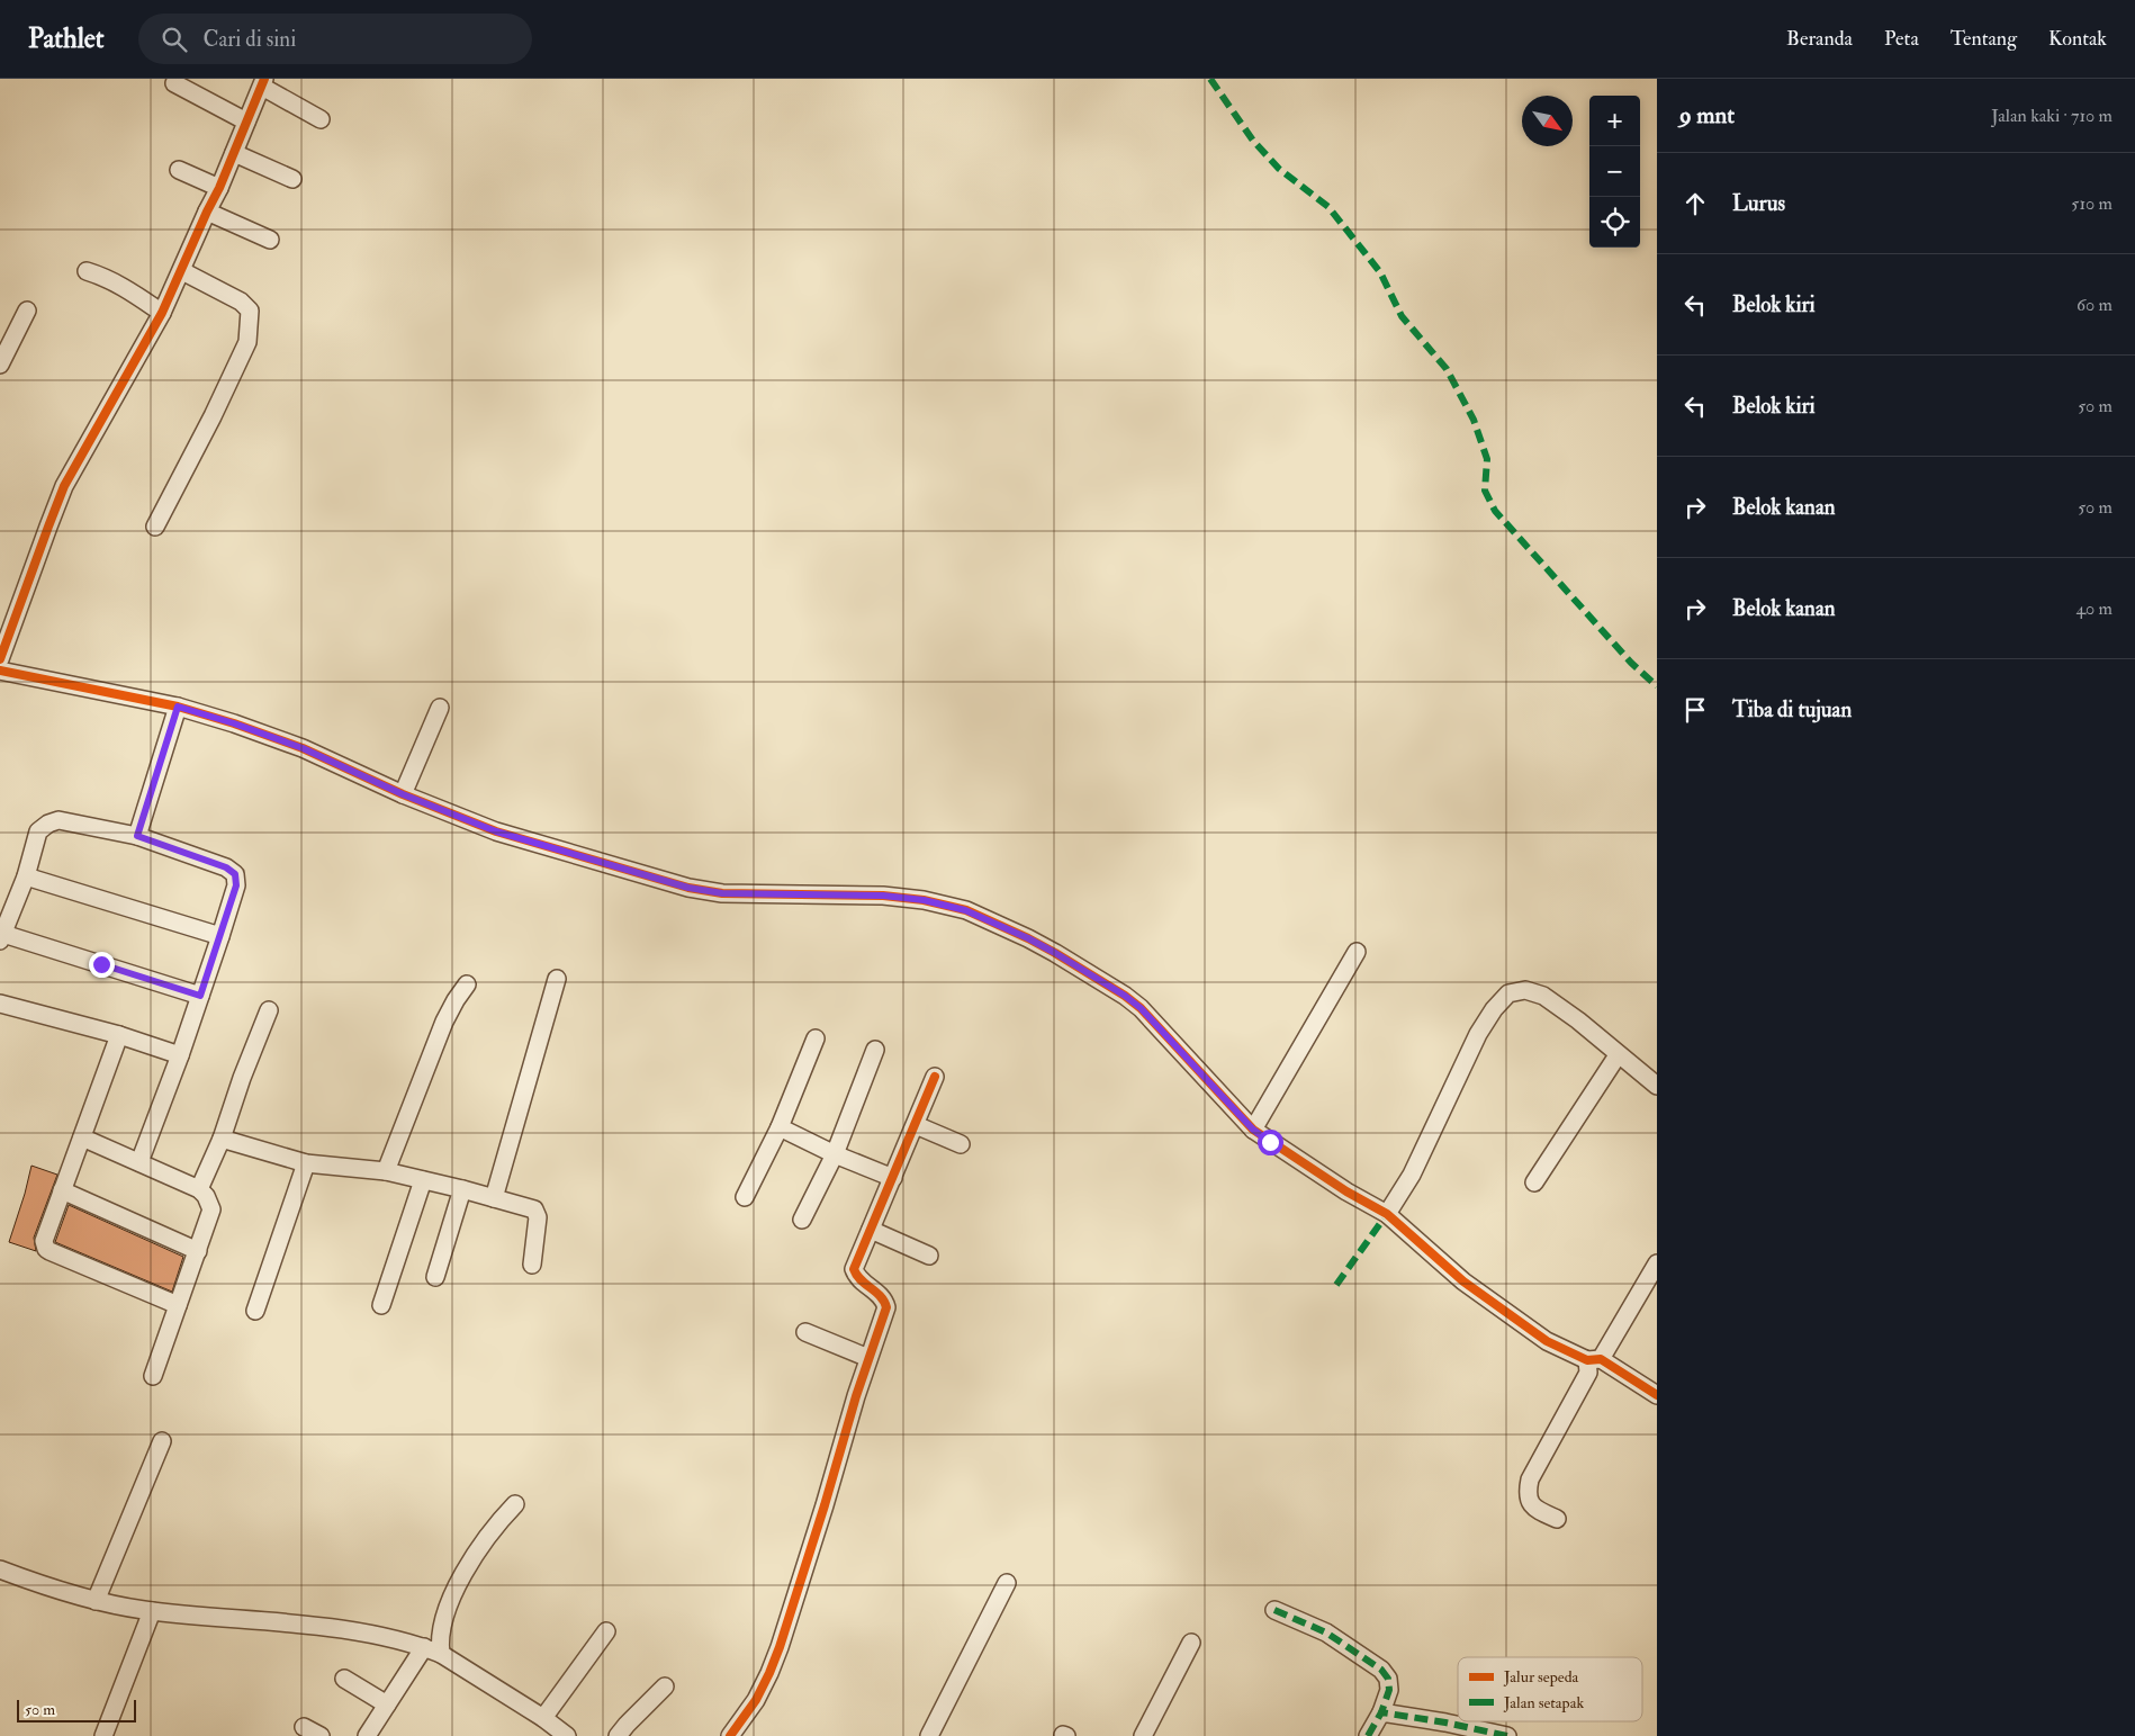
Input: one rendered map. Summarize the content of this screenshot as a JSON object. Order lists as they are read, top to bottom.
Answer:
{
  "legend": ["Jalur sepeda", "Jalan setapak"],
  "scale_bar": "50 m",
  "north": "bottom right",
  "page": {
    "header": "Pathlet",
    "search": "Cari di sini",
    "nav": [
      "Beranda",
      "Peta",
      "Tentang",
      "Kontak"
    ],
    "heading": ["9 mnt", "Jalan kaki · 710 m"],
    "map_buttons": ["+", "−"],
    "list": [
      ["Lurus", "510 m"],
      ["Belok kiri", "60 m"],
      ["Belok kiri", "50 m"],
      ["Belok kanan", "50 m"],
      ["Belok kanan", "40 m"],
      "Tiba di tujuan"
    ],
    "scale": "50 m"
  }
}
